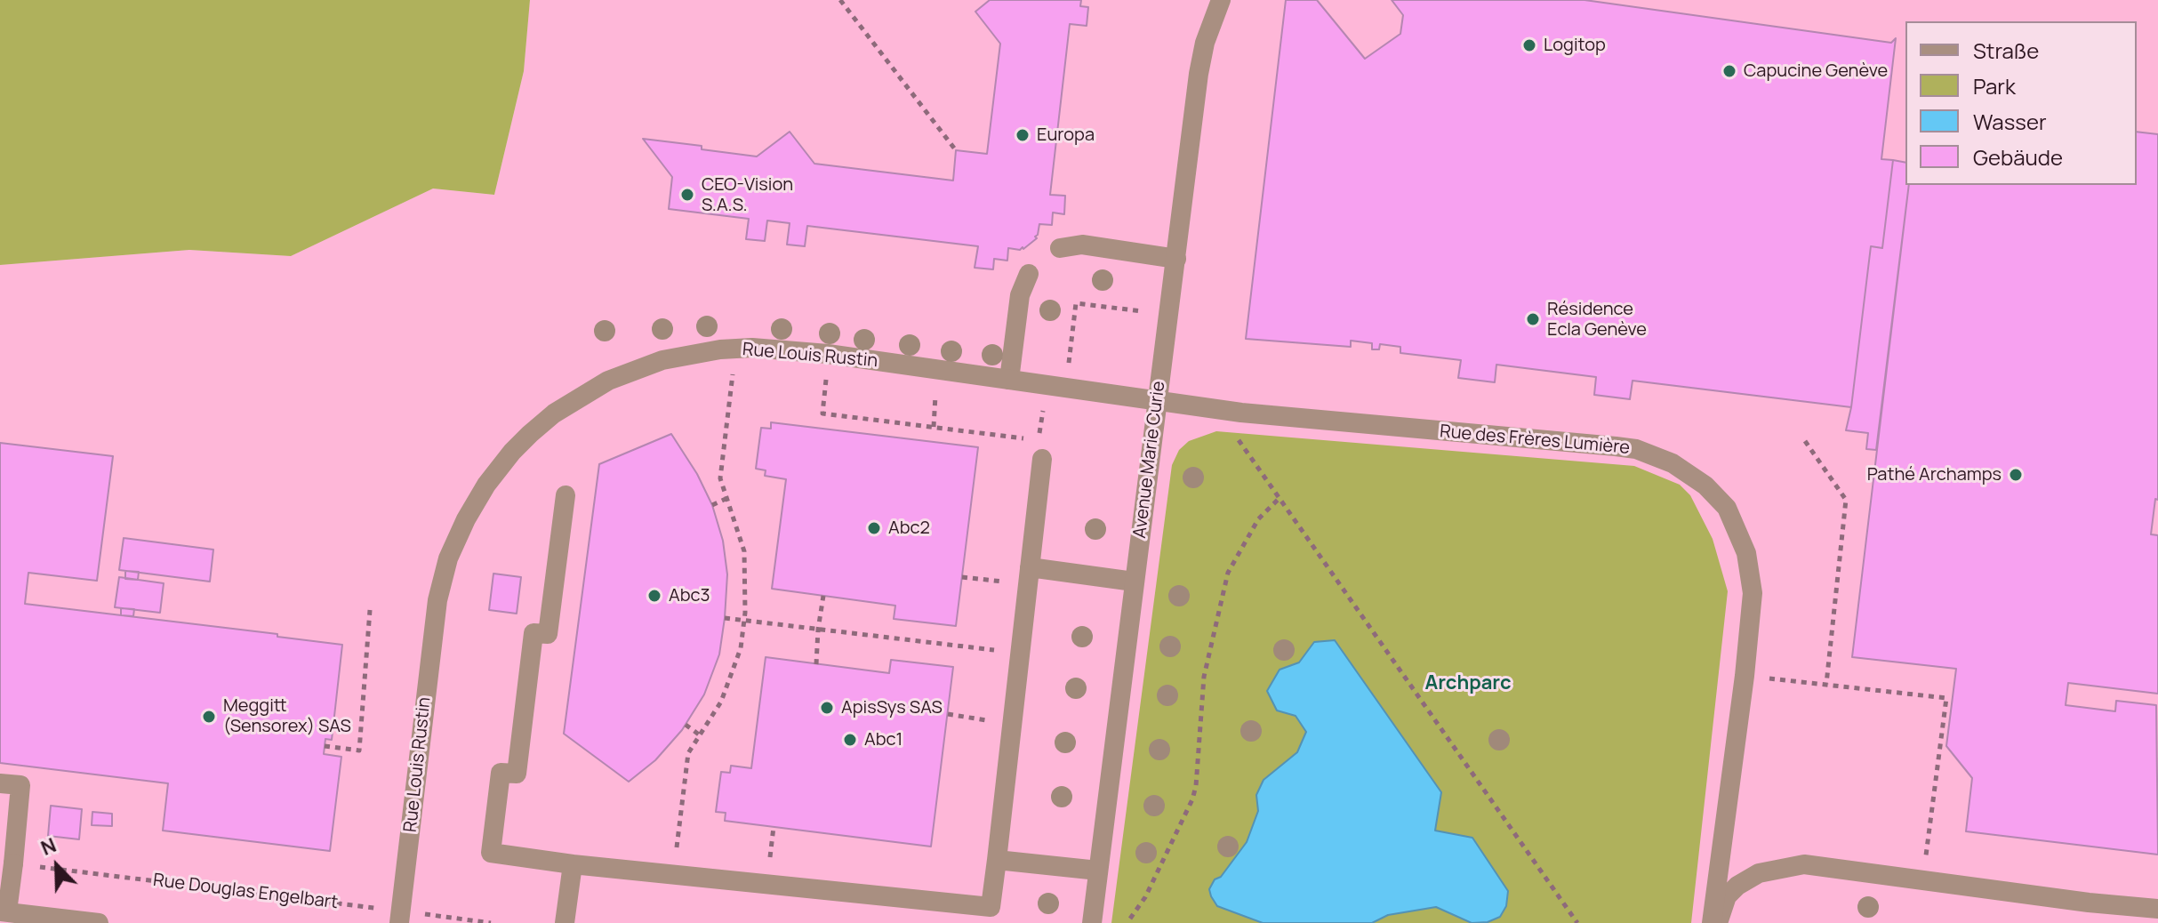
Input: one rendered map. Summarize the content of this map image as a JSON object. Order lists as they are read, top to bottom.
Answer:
{
  "streets": {
    "street": ["Rue Louis Rustin", "Rue des Frères Lumière", "Avenue Marie Curie"],
    "path": ["Rue Douglas Engelbart"]
  },
  "crossings": [
    ["Rue Louis Rustin", "Rue des Frères Lumière"],
    ["Rue Louis Rustin", "Avenue Marie Curie"],
    ["Rue Louis Rustin", "Rue Douglas Engelbart"],
    ["Rue des Frères Lumière", "Avenue Marie Curie"]
  ],
  "districts": ["Archparc"],
  "places": [
    "Logitop",
    "Capucine Genève",
    "Europa",
    "CEO-Vision S.A.S.",
    "Résidence Ecla Genève",
    "Pathé Archamps",
    "Abc2",
    "Abc3",
    "ApisSys SAS",
    "Meggitt (Sensorex) SAS",
    "Abc1"
  ],
  "legend": [
    "Straße",
    "Park",
    "Wasser",
    "Gebäude"
  ],
  "north": "top left"
}
